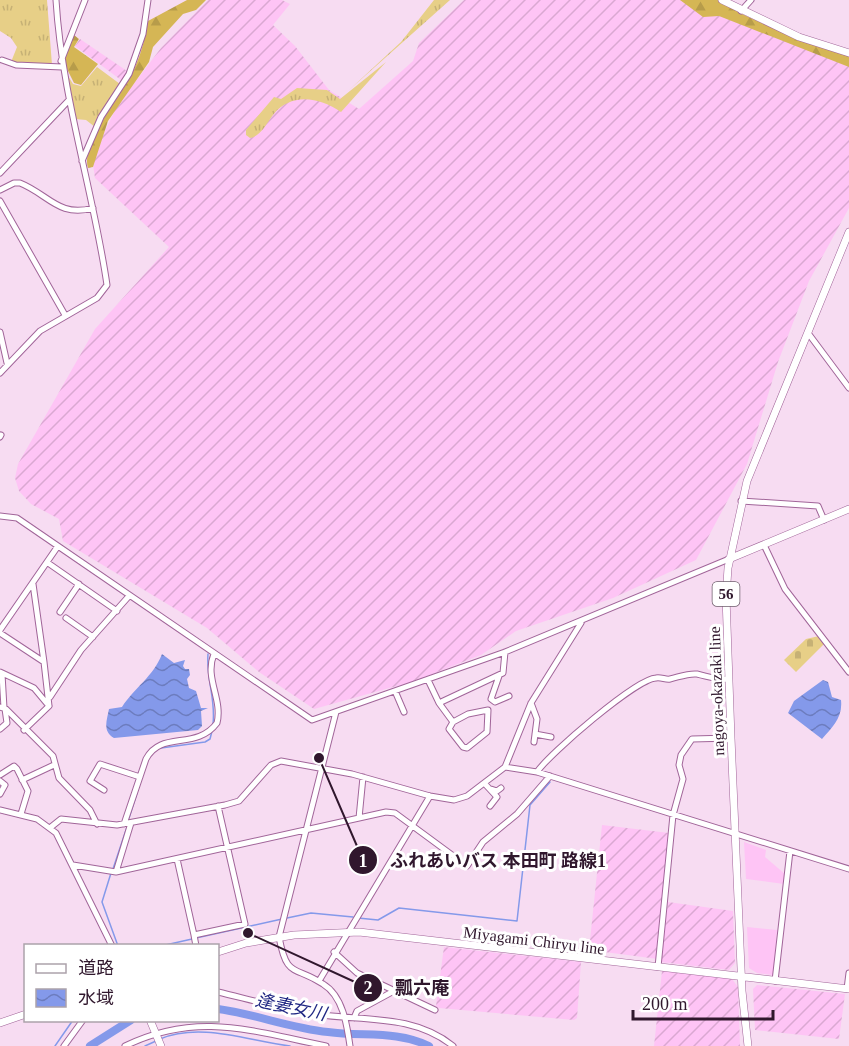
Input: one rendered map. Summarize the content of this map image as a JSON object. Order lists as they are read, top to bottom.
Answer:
{
  "streets": {
    "main road": ["56", "nagoya-okazaki line", "Miyagami Chiryu line"]
  },
  "crossings": [
    ["nagoya-okazaki line", "Miyagami Chiryu line"]
  ],
  "water": ["逢妻女川"],
  "places": ["ふれあいバス 本田町 路線1", "瓢六庵"],
  "legend": ["道路", "水域"],
  "scale_bar": "200 m"
}
